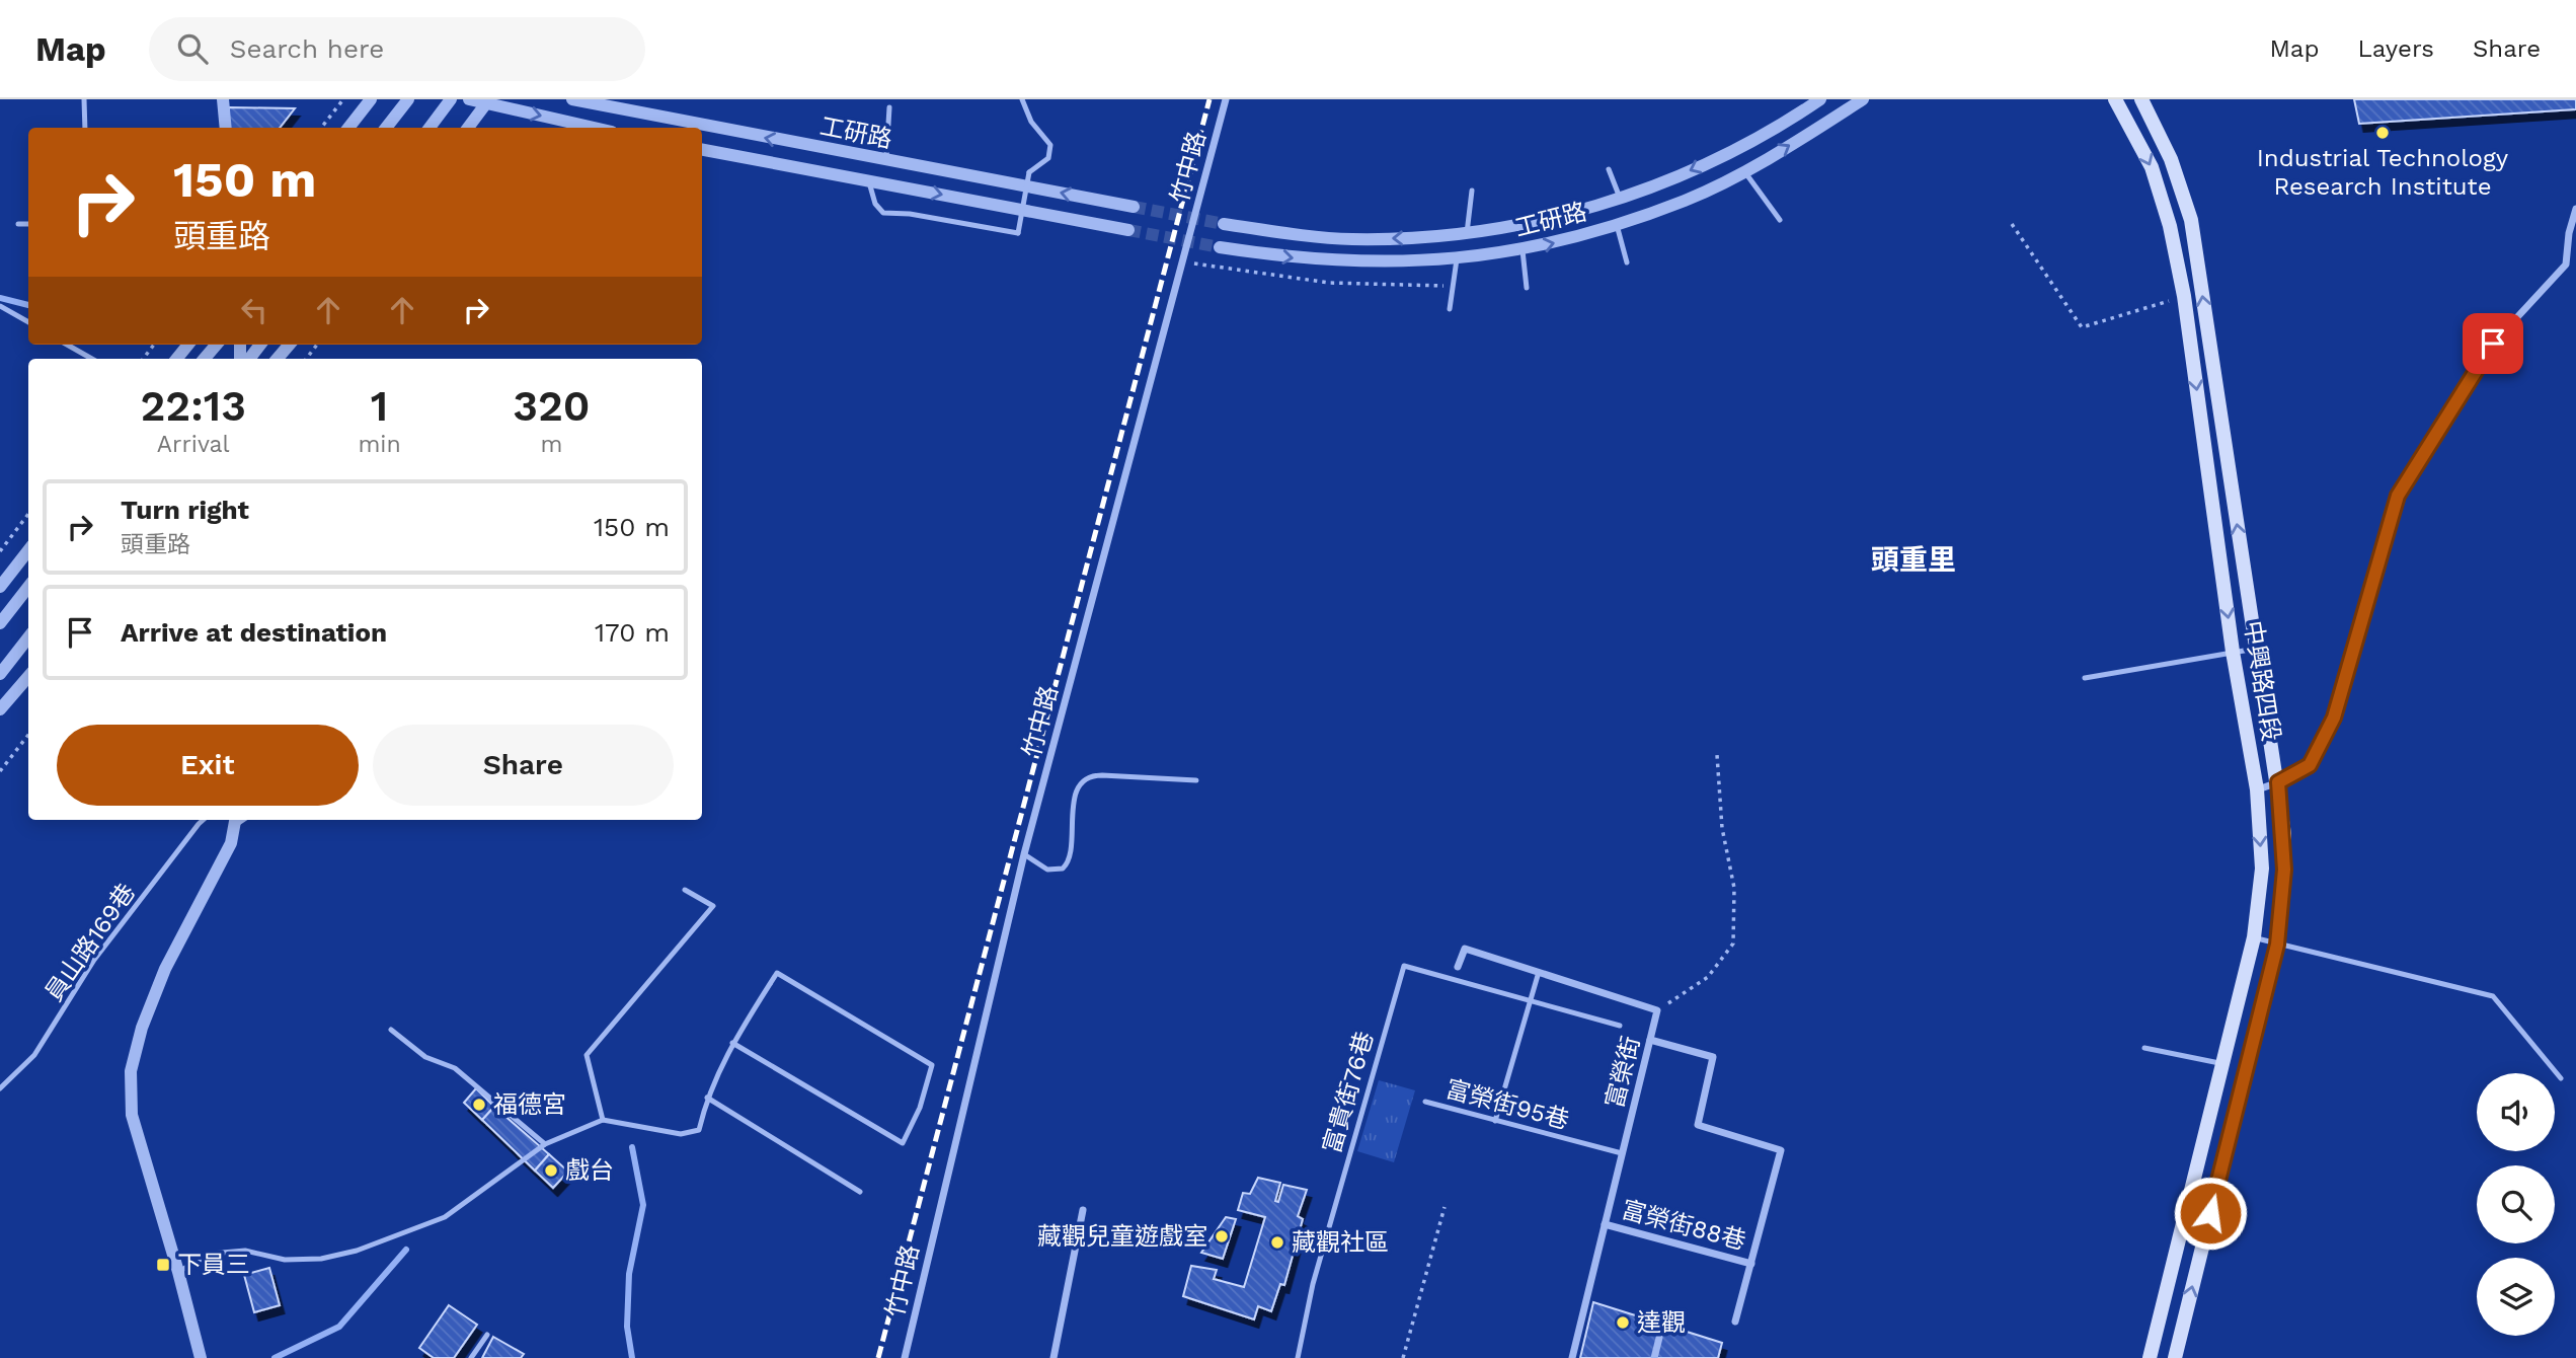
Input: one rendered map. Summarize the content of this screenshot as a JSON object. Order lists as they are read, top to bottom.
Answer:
{
  "streets": {
    "main road": ["中興路四段"],
    "street": [
      "工研路",
      "竹中路",
      "富榮街",
      "富榮街88巷"
    ],
    "lane": ["員山路169巷", "富貴街76巷", "富榮街95巷"]
  },
  "crossings": [
    ["富榮街", "富榮街95巷"],
    ["富榮街", "富榮街88巷"]
  ],
  "districts": ["頭重里"],
  "places": {
    "other": [
      "Industrial Technology Research Institute",
      "福德宮",
      "戲台",
      "藏觀兒童遊戲室",
      "藏觀社區",
      "達觀"
    ],
    "transit": ["下員三"]
  },
  "page": {
    "header": "Map",
    "search": "Search here",
    "nav": ["Map", "Layers", "Share"],
    "turn": ["150 m", "頭重路"],
    "eta": [
      "22:13",
      "Arrival",
      "1",
      "min",
      "320",
      "m"
    ],
    "list": [
      {
        "name": "Turn right",
        "note": "頭重路",
        "value": "150 m"
      },
      {
        "name": "Arrive at destination",
        "value": "170 m"
      }
    ],
    "buttons": ["Exit", "Share"]
  }
}
